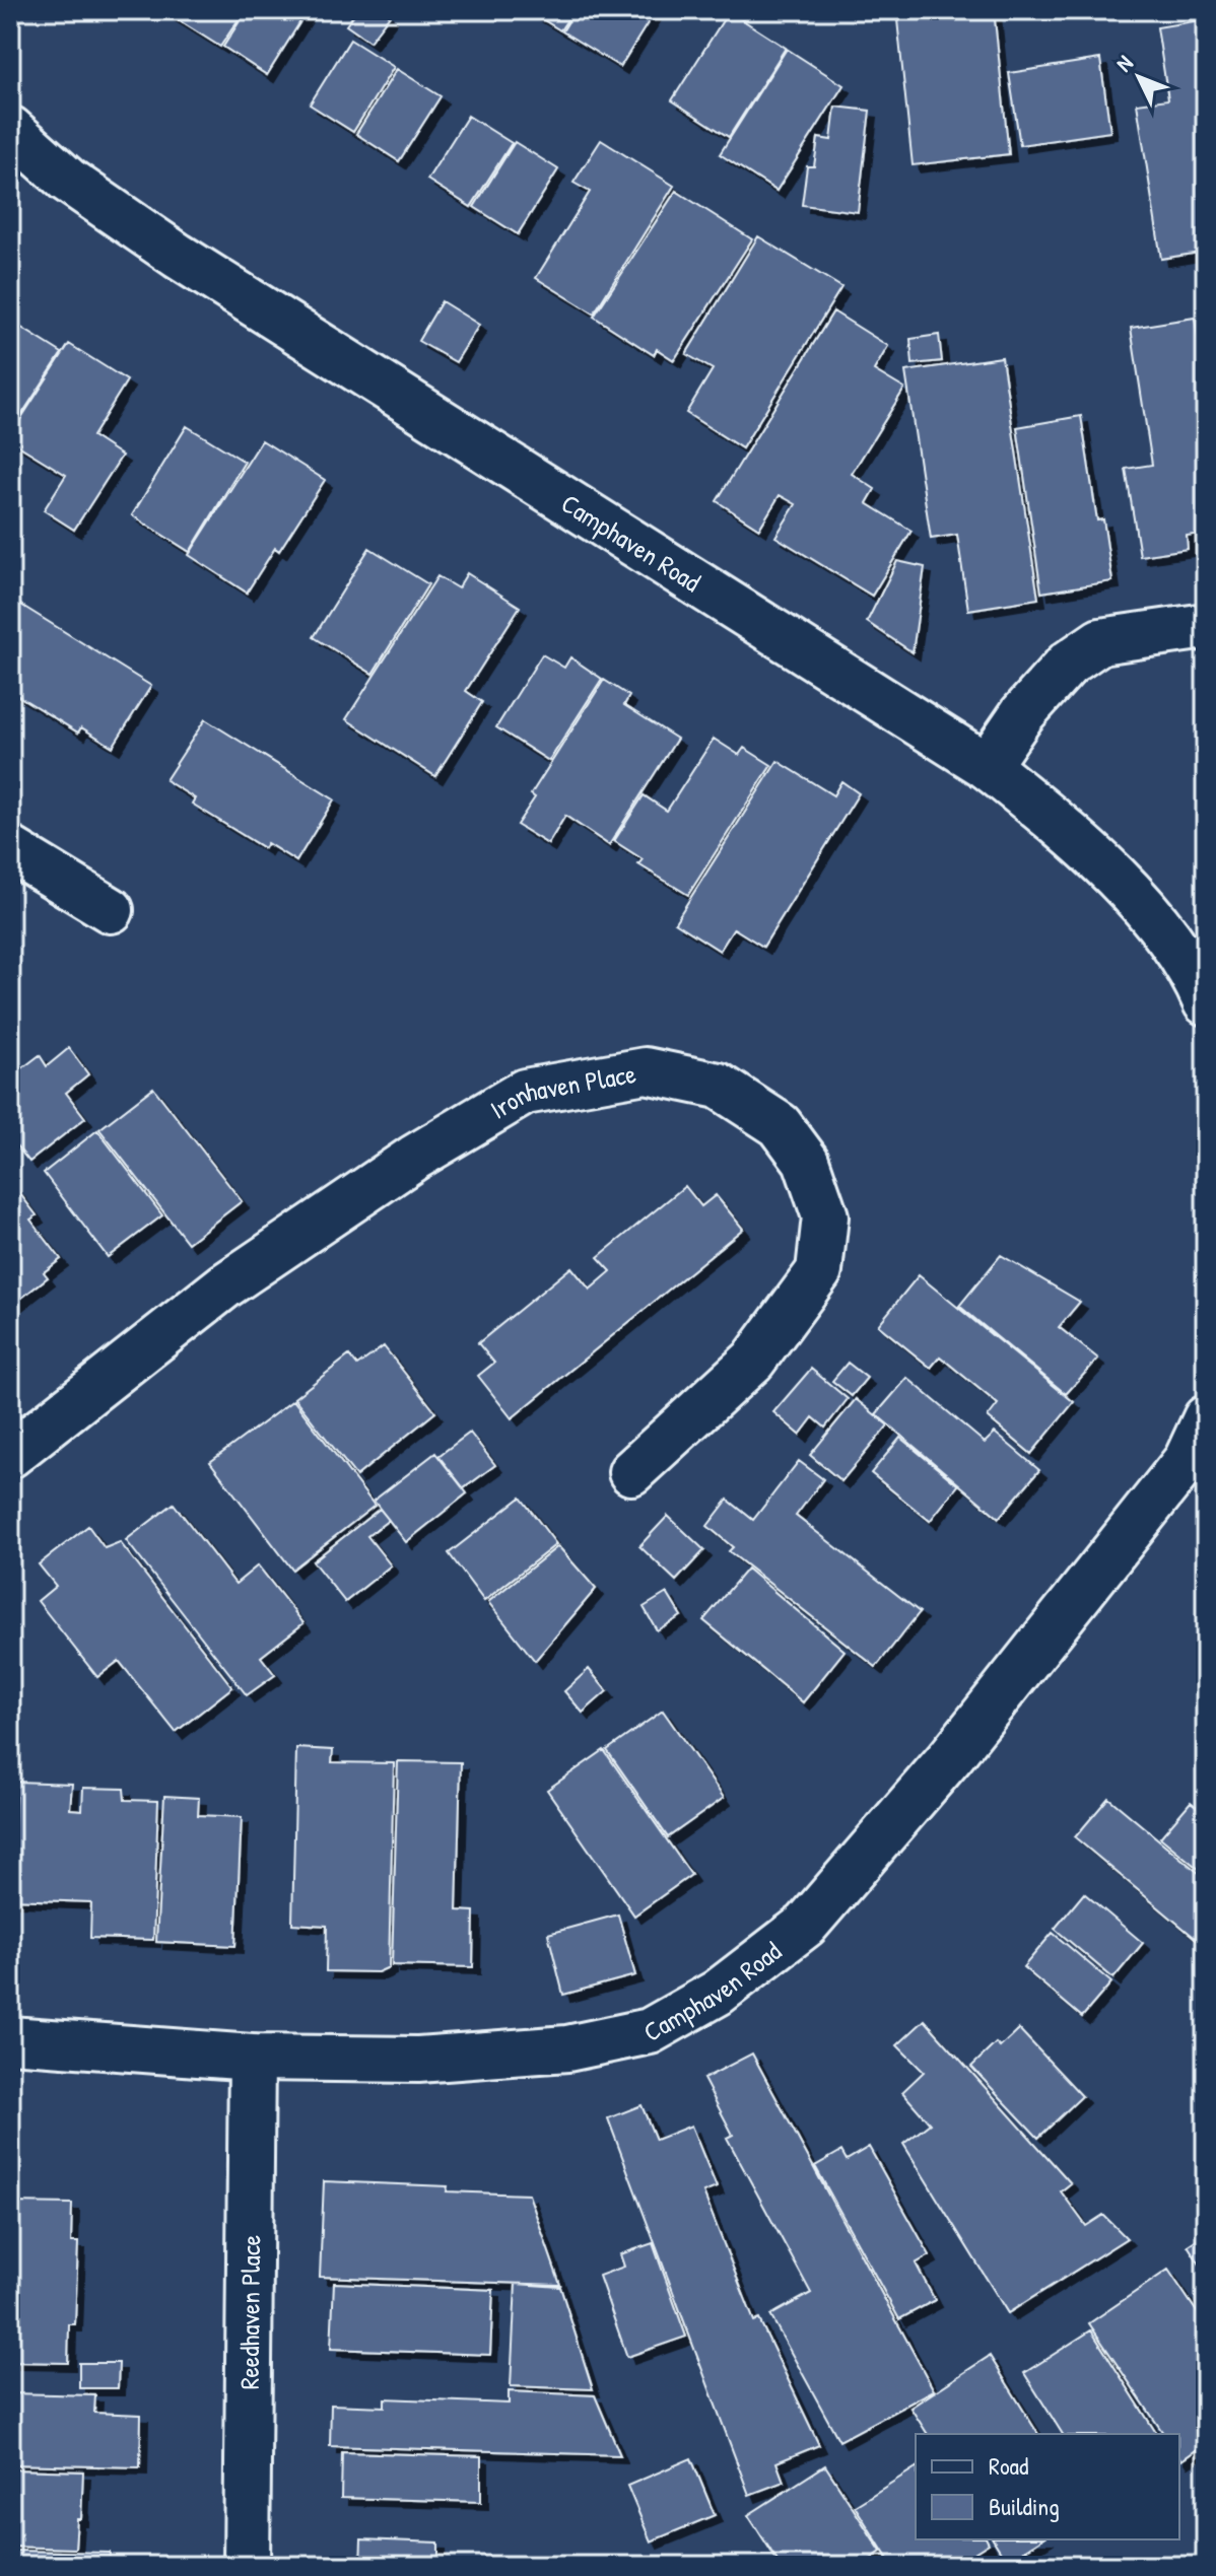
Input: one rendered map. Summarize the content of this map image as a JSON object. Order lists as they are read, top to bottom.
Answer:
{
  "streets": {
    "street": ["Camphaven Road", "Ironhaven Place", "Reedhaven Place"]
  },
  "crossings": [
    ["Camphaven Road", "Reedhaven Place"]
  ],
  "legend": ["Road", "Building"],
  "north": "top left"
}
